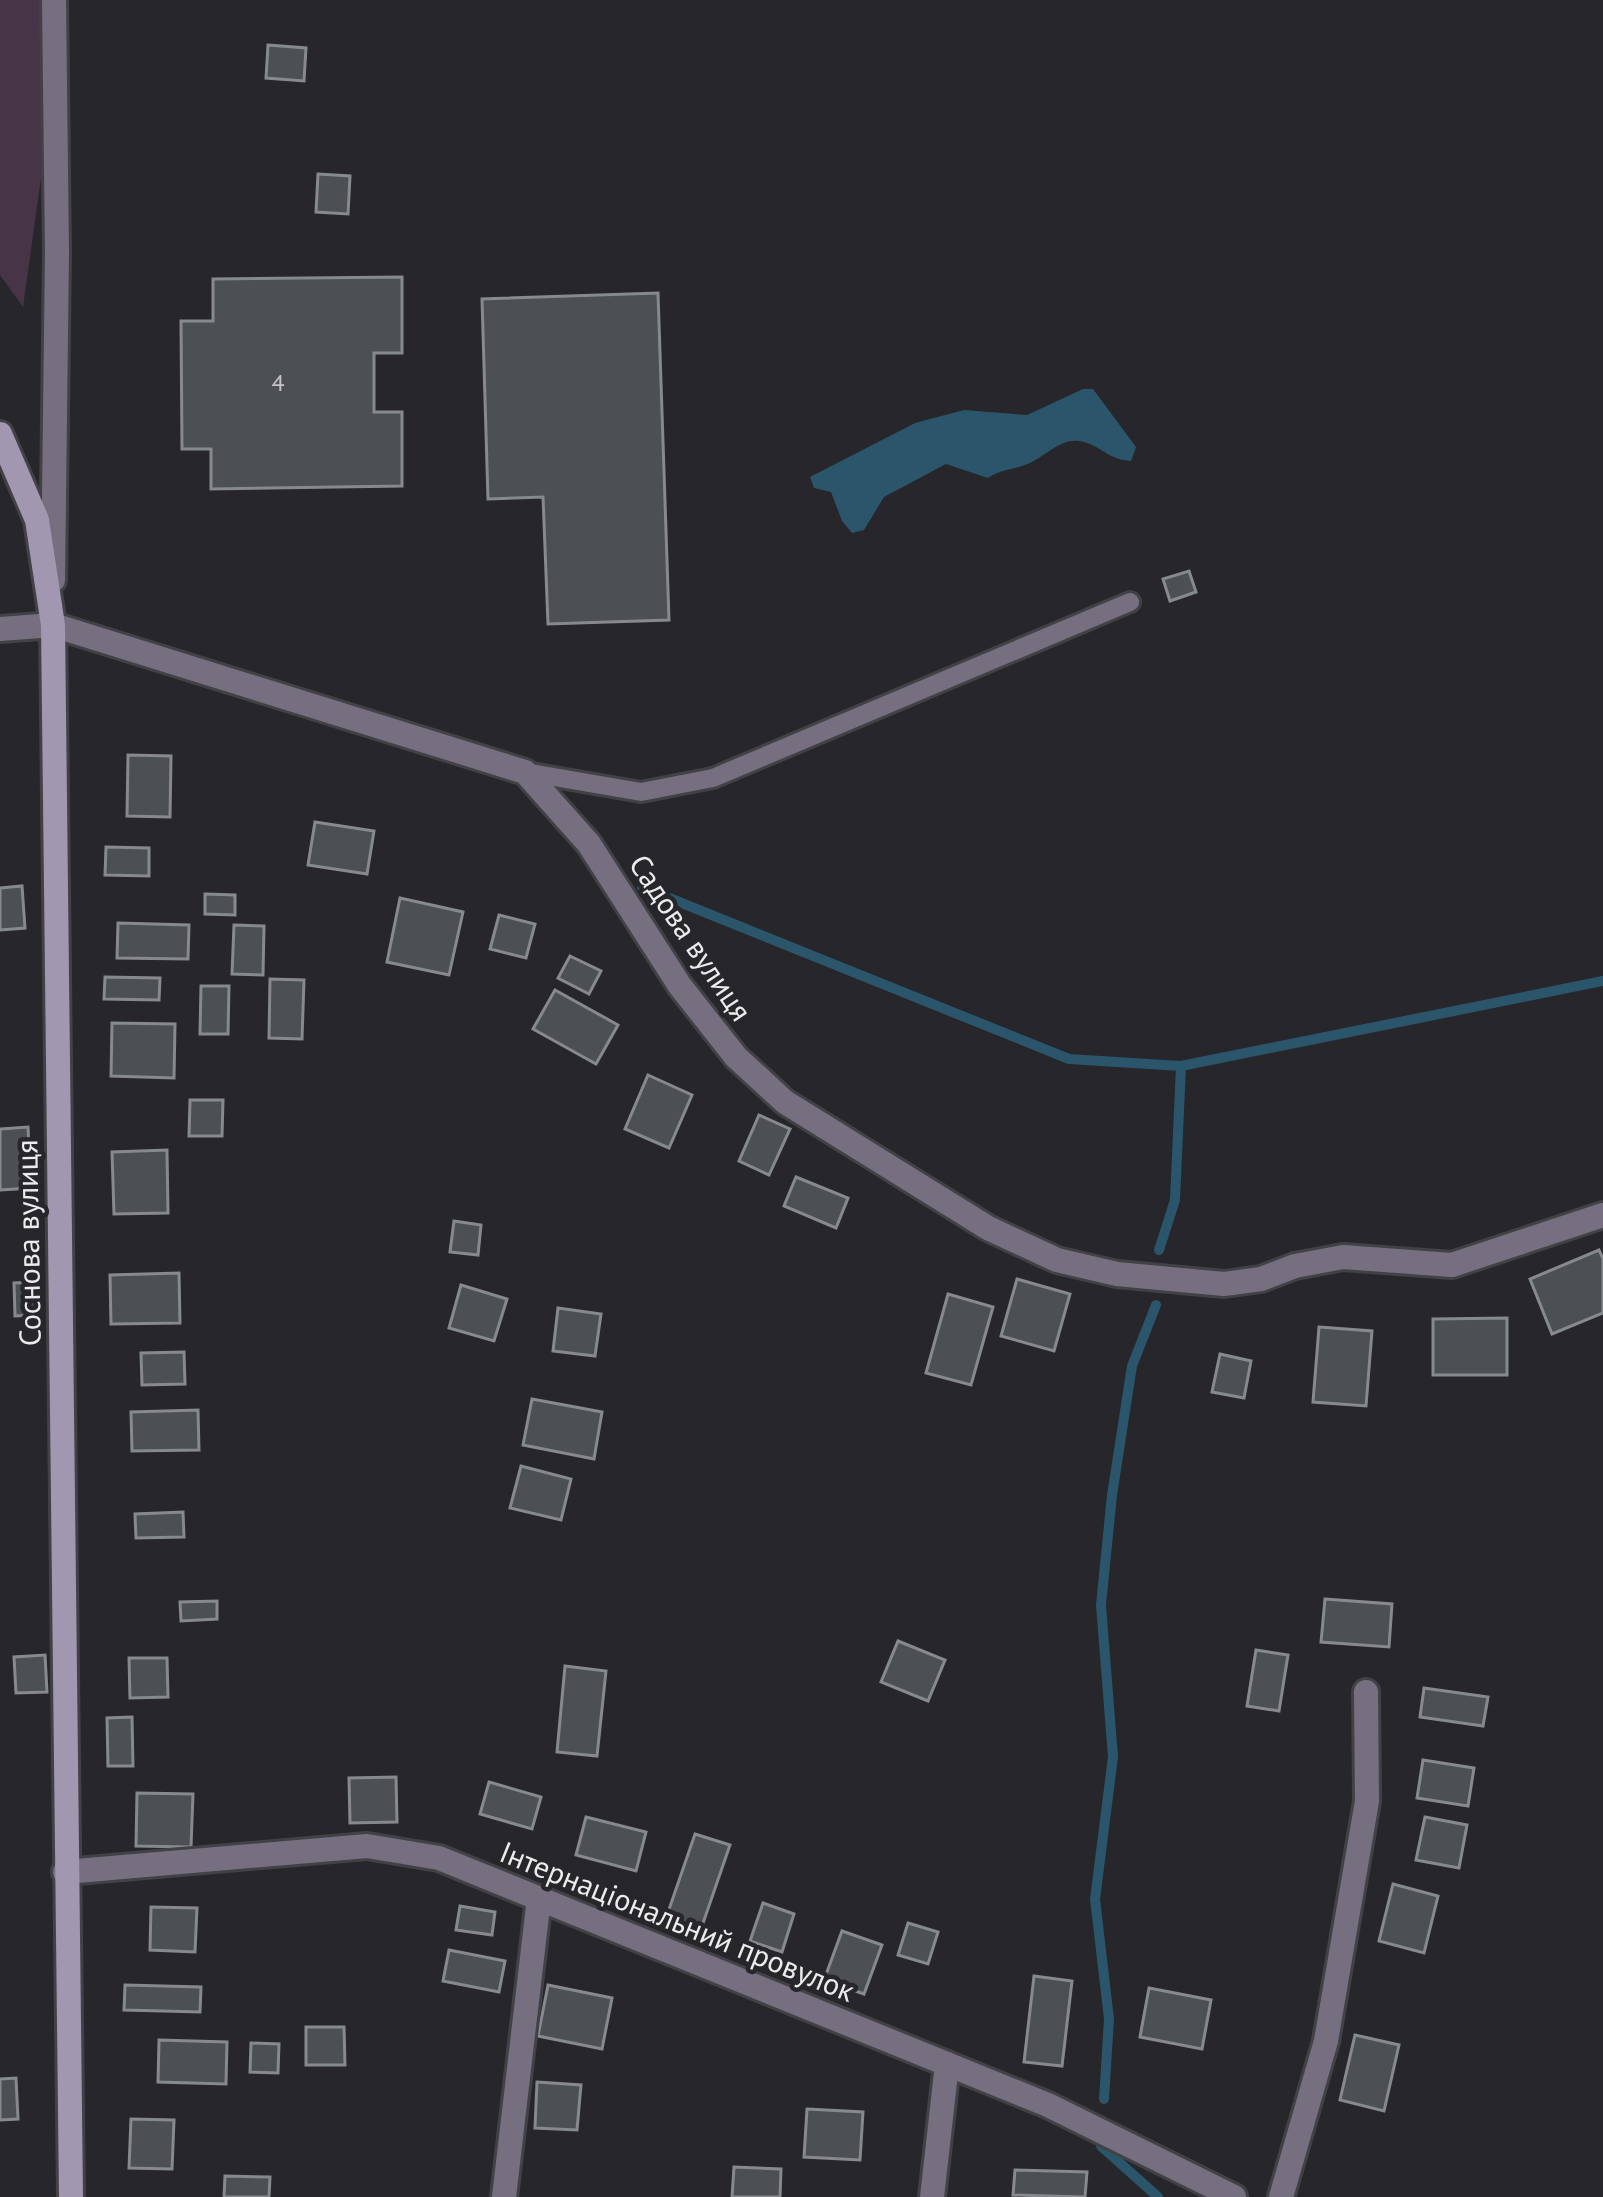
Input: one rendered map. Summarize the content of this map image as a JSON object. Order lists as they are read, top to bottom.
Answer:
{
  "streets": {
    "street": ["Садова вулиця", "Соснова вулиця", "Інтернаціональний провулок"]
  },
  "crossings": [
    ["Соснова вулиця", "Інтернаціональний провулок"]
  ],
  "house_numbers": ["4"]
}
